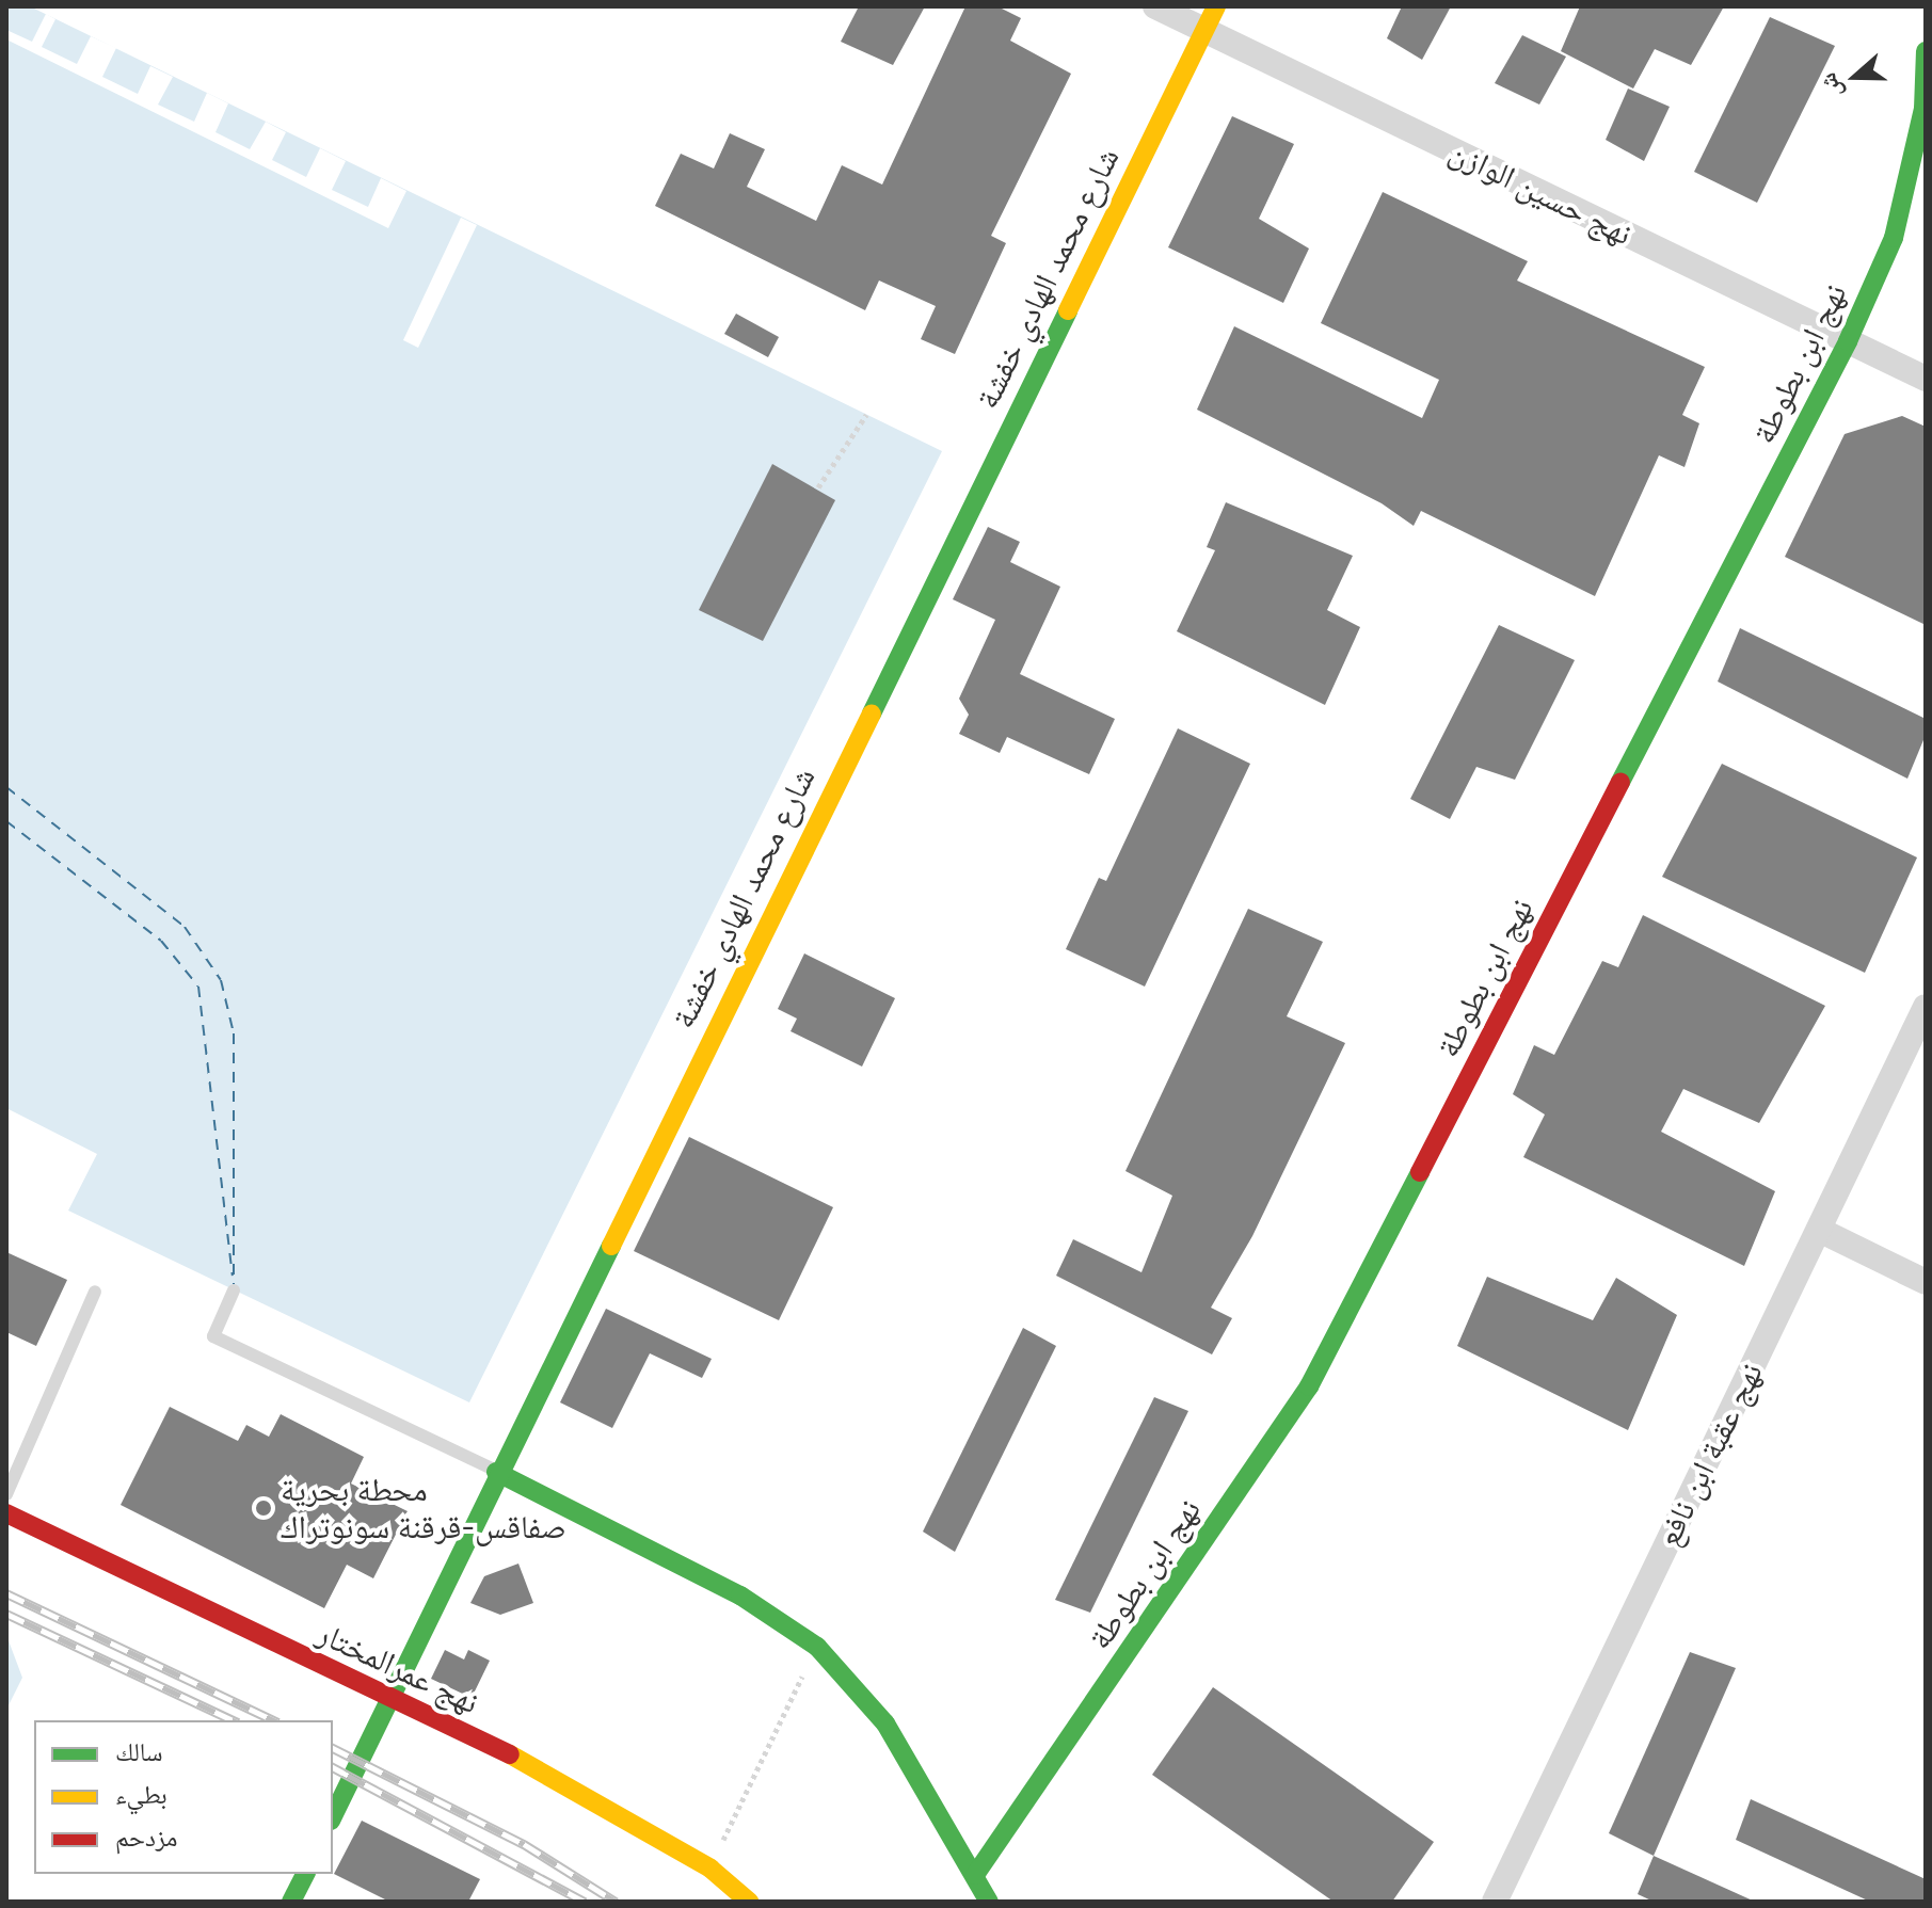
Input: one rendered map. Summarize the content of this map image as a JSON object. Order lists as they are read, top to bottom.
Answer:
{
  "streets": {
    "street": [
      "نهج حسين الوازن",
      "شارع محمد الهادي خفشة",
      "نهج ابن بطوطة",
      "نهج عقبة ابن نافع",
      "نهج عمرالمختار"
    ]
  },
  "crossings": [
    ["نهج حسين الوازن", "شارع محمد الهادي خفشة"],
    ["نهج حسين الوازن", "نهج ابن بطوطة"],
    ["شارع محمد الهادي خفشة", "نهج عمرالمختار"]
  ],
  "places": ["محطة بحرية صفاقس-قرقنة سونوتراك"],
  "legend": ["سالك", "بطيء", "مزدحم"],
  "north": "left"
}
